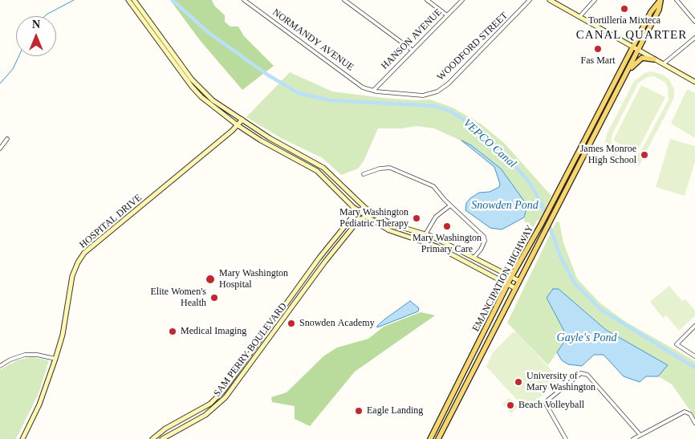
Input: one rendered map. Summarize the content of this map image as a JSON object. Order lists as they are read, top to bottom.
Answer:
{
  "streets": {
    "main road": ["EMANCIPATION HIGHWAY"],
    "street": [
      "HANSON AVENUE",
      "NORMANDY AVENUE",
      "WOODFORD STREET",
      "HOSPITAL DRIVE",
      "SAM PERRY BOULEVARD"
    ]
  },
  "crossings": [
    ["HANSON AVENUE", "NORMANDY AVENUE"],
    ["HANSON AVENUE", "WOODFORD STREET"],
    ["NORMANDY AVENUE", "WOODFORD STREET"]
  ],
  "districts": ["CANAL QUARTER"],
  "water": ["VEPCO Canal", "Snowden Pond", "Gayle's Pond"],
  "places": [
    "Tortillería Mixteca",
    "Fas Mart",
    "James Monroe High School",
    "Mary Washington Pediatric Therapy",
    "Mary Washington Primary Care",
    "Mary Washington Hospital",
    "Elite Women's Health",
    "Snowden Academy",
    "Medical Imaging",
    "University of Mary Washington",
    "Beach Volleyball",
    "Eagle Landing"
  ],
  "north": "top"
}
